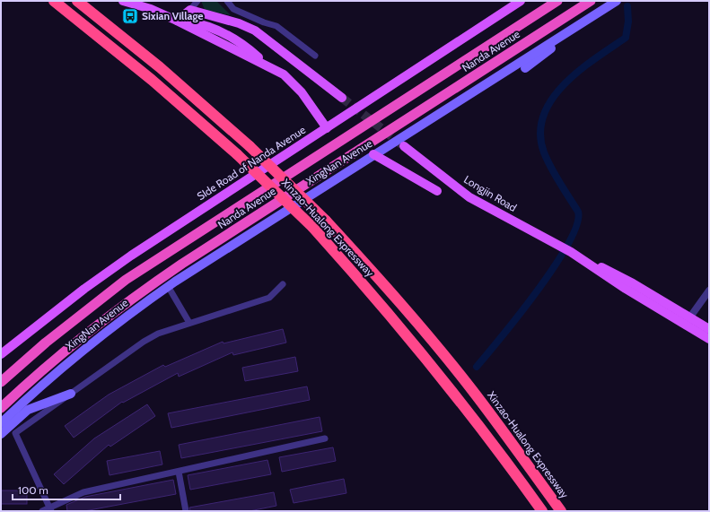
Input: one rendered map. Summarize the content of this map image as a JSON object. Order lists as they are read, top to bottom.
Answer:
{
  "streets": {
    "highway": ["Nanda Avenue", "Xinzao-Hualong Expressway"],
    "main road": ["XingNan Avenue", "SIde Road of Nanda Avenue", "Longjin Road"]
  },
  "places": {
    "bus stop": ["Sixian Village"]
  },
  "scale_bar": "100 m"
}
